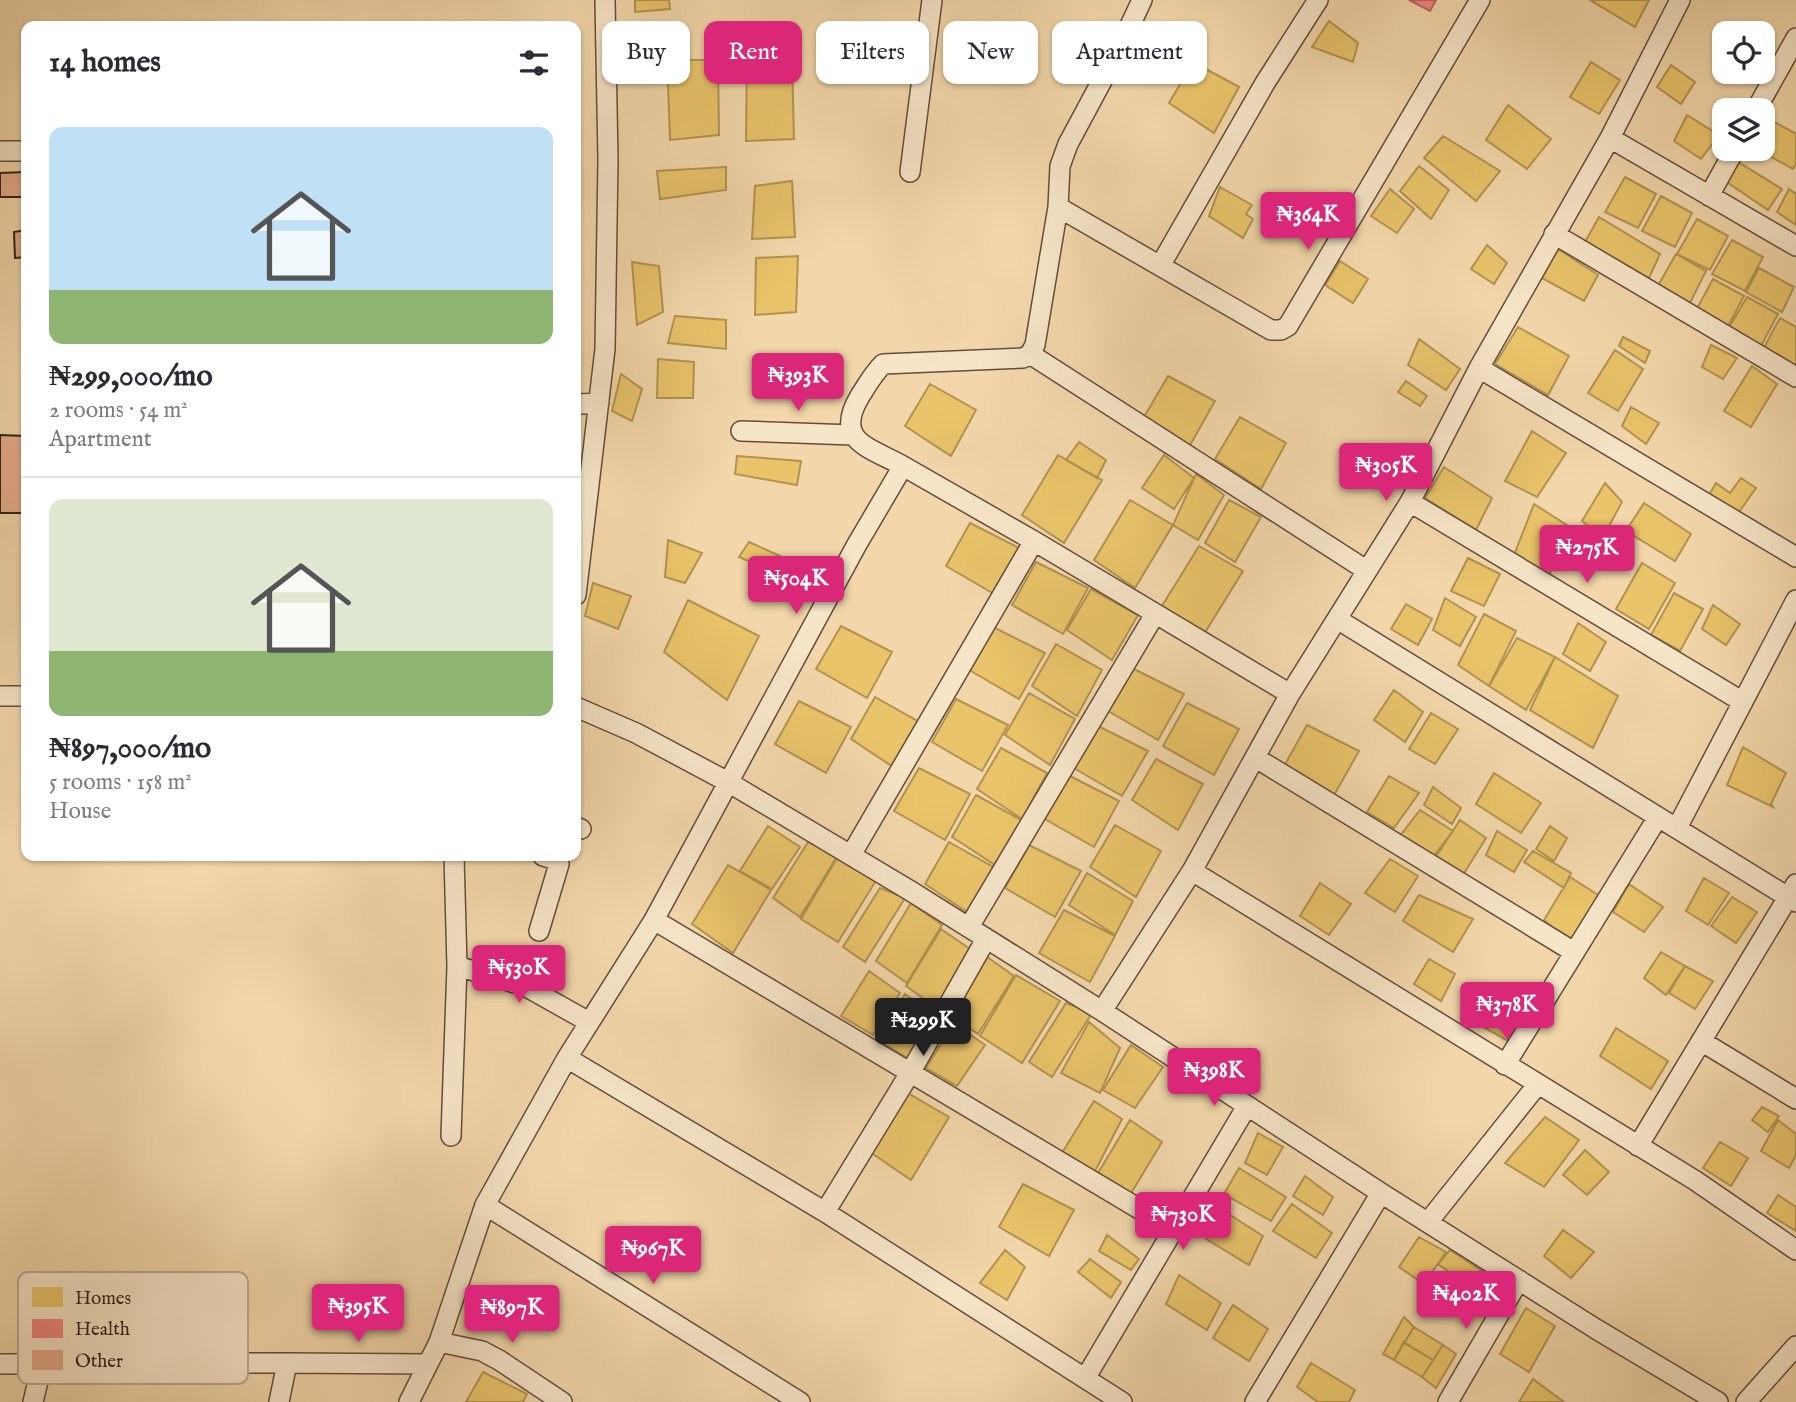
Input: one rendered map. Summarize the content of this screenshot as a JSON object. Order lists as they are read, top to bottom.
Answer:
{
  "legend": ["Homes", "Health", "Other"],
  "page": {
    "chip": [
      "Buy",
      "Rent",
      "Filters",
      "New",
      "Apartment"
    ],
    "heading": "14 homes",
    "list": [
      {
        "name": "₦299,000/mo",
        "note": "2 rooms · 54 m² · Apartment"
      },
      {
        "name": "₦897,000/mo",
        "note": "5 rooms · 158 m² · House"
      }
    ],
    "price": [
      "₦364K",
      "₦393K",
      "₦305K",
      "₦275K",
      "₦504K",
      "₦530K",
      "₦378K",
      "₦299K",
      "₦398K",
      "₦730K",
      "₦967K",
      "₦402K",
      "₦395K",
      "₦897K"
    ]
  }
}
